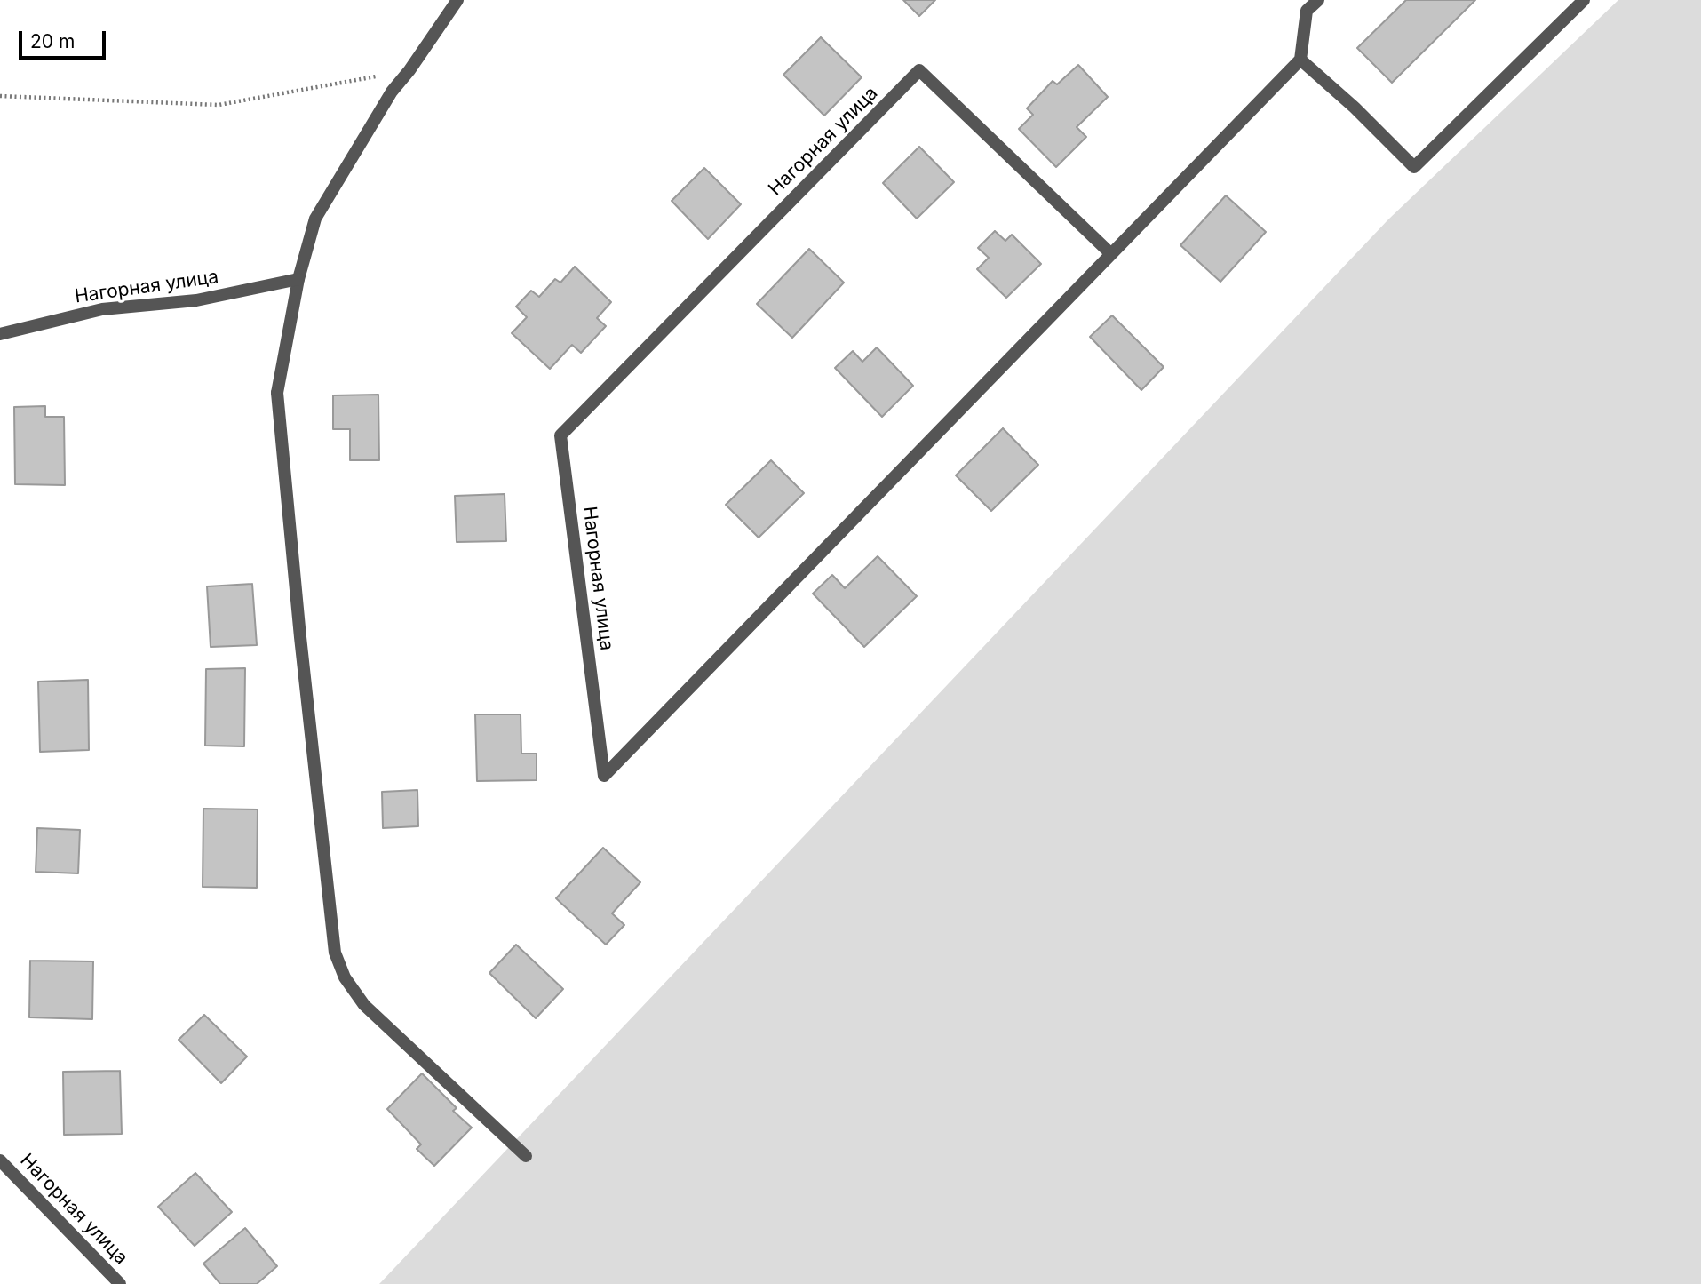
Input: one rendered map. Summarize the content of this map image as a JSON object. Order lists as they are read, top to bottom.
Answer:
{
  "streets": {
    "street": ["Нагорная улица"]
  },
  "scale_bar": "20 m"
}
